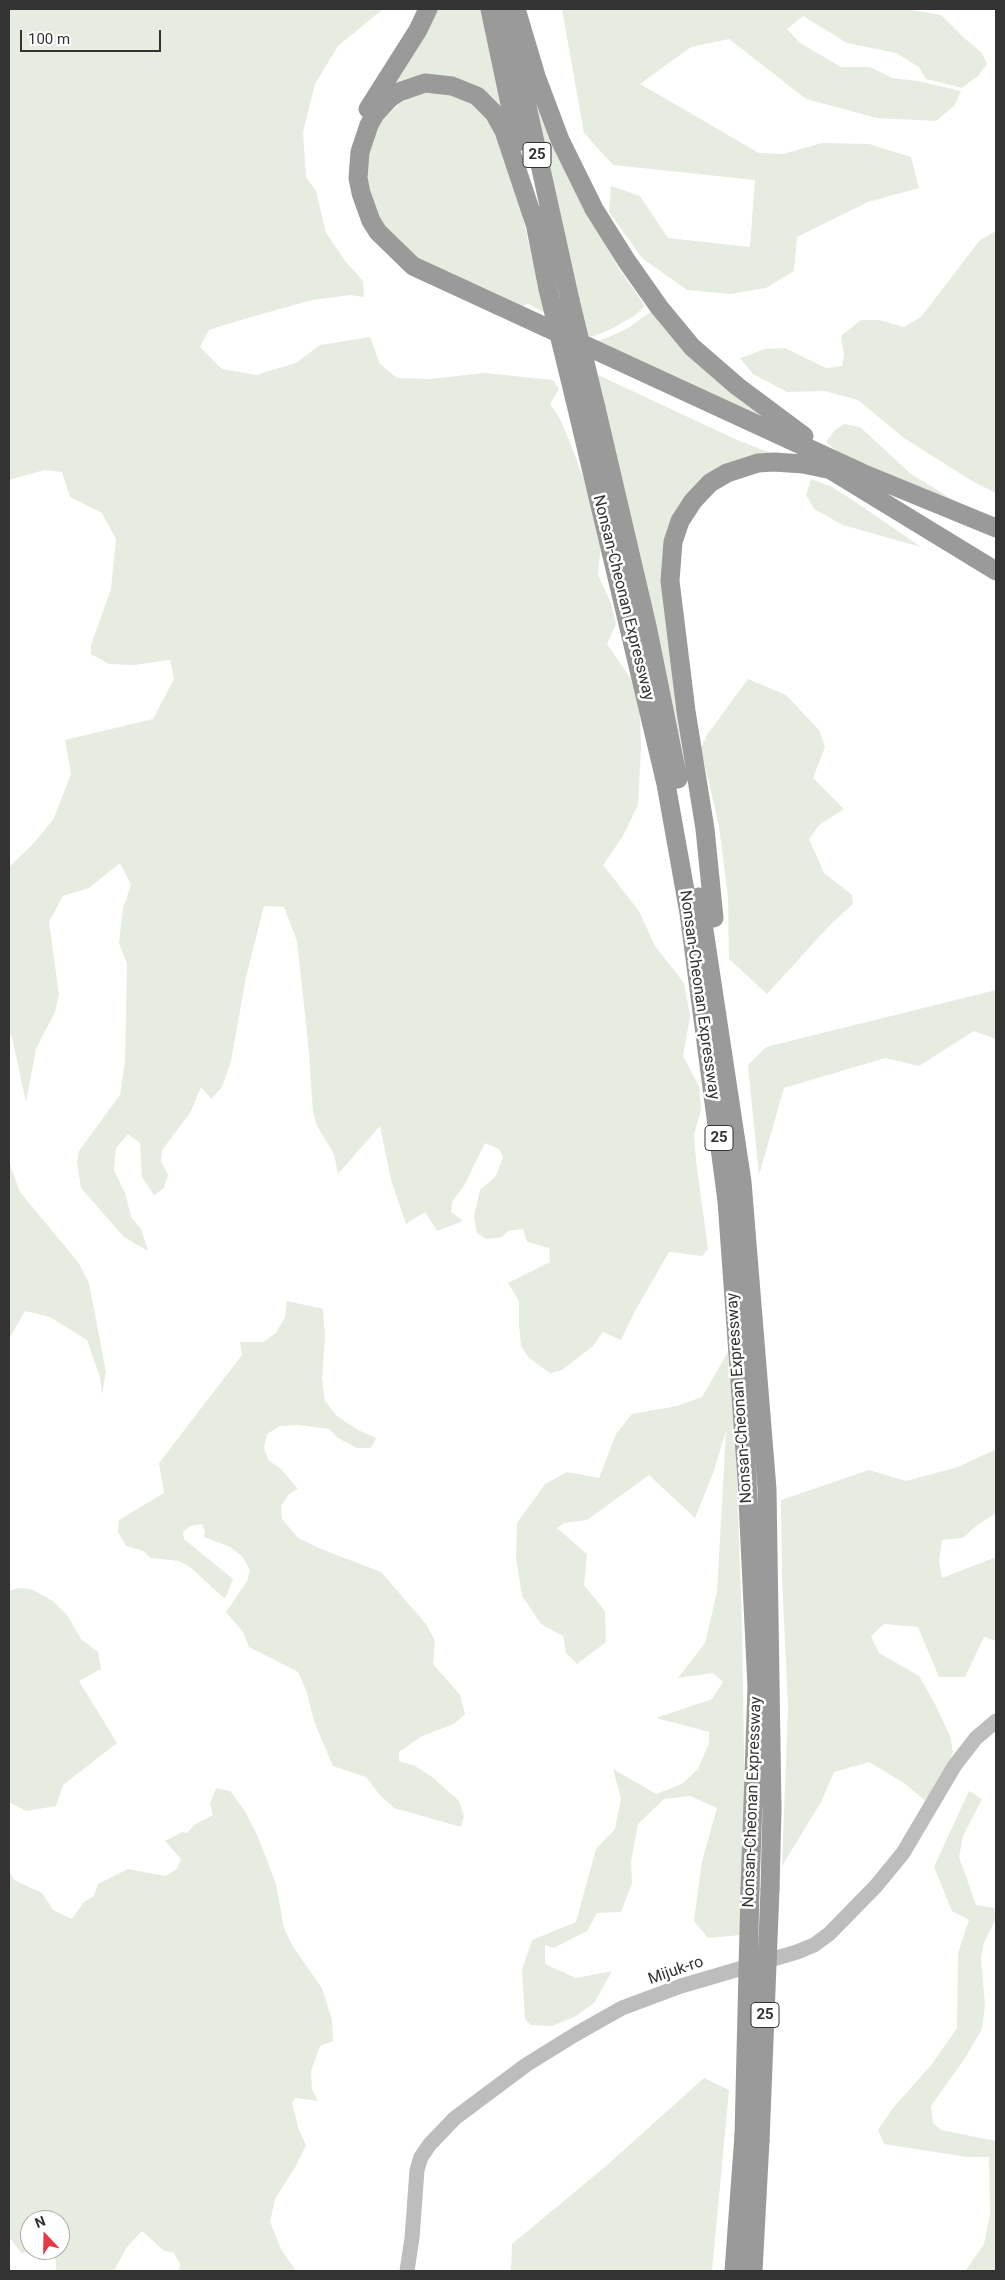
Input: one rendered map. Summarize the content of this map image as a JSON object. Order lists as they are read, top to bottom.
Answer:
{
  "streets": {
    "highway": ["25", "Nonsan-Cheonan Expressway"],
    "street": ["Mijuk-ro"]
  },
  "scale_bar": "100 m",
  "north": "top"
}
